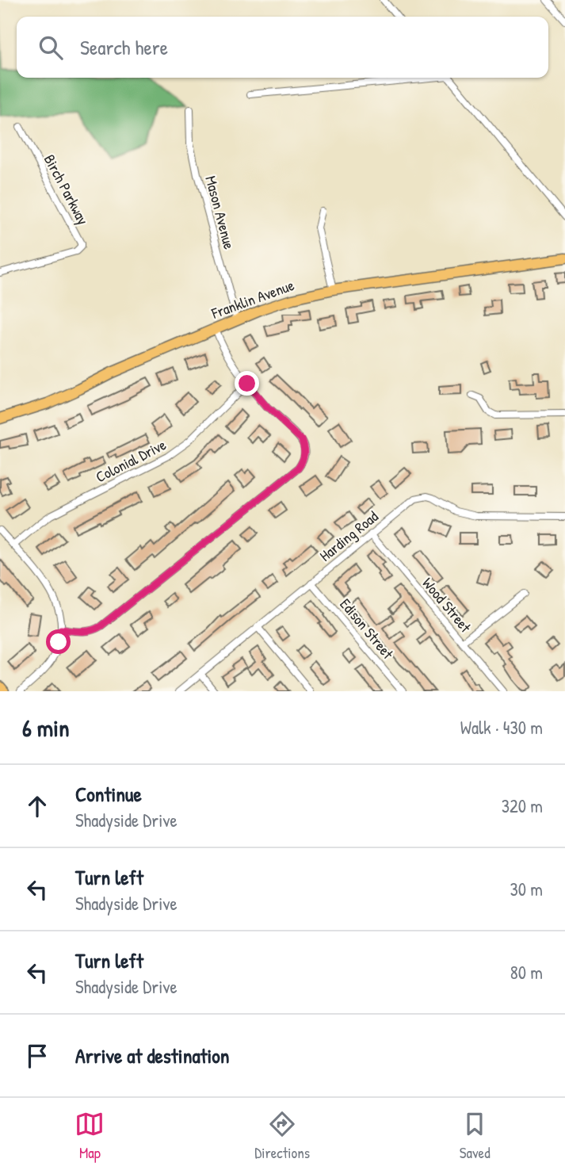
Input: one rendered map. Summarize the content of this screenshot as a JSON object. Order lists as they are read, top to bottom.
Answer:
{
  "streets": {
    "main road": ["Franklin Avenue"],
    "street": [
      "Birch Parkway",
      "Mason Avenue",
      "Colonial Drive",
      "Harding Road",
      "Wood Street",
      "Edison Street"
    ]
  },
  "crossings": [
    ["Mason Avenue", "Franklin Avenue"],
    ["Harding Road", "Wood Street"],
    ["Harding Road", "Edison Street"]
  ],
  "page": {
    "search": "Search here",
    "heading": ["6 min", "Walk · 430 m"],
    "list": [
      ["Continue", "Shadyside Drive", "320 m"],
      ["Turn left", "Shadyside Drive", "30 m"],
      ["Turn left", "Shadyside Drive", "80 m"],
      "Arrive at destination"
    ],
    "nav": ["Map", "Directions", "Saved"]
  }
}
